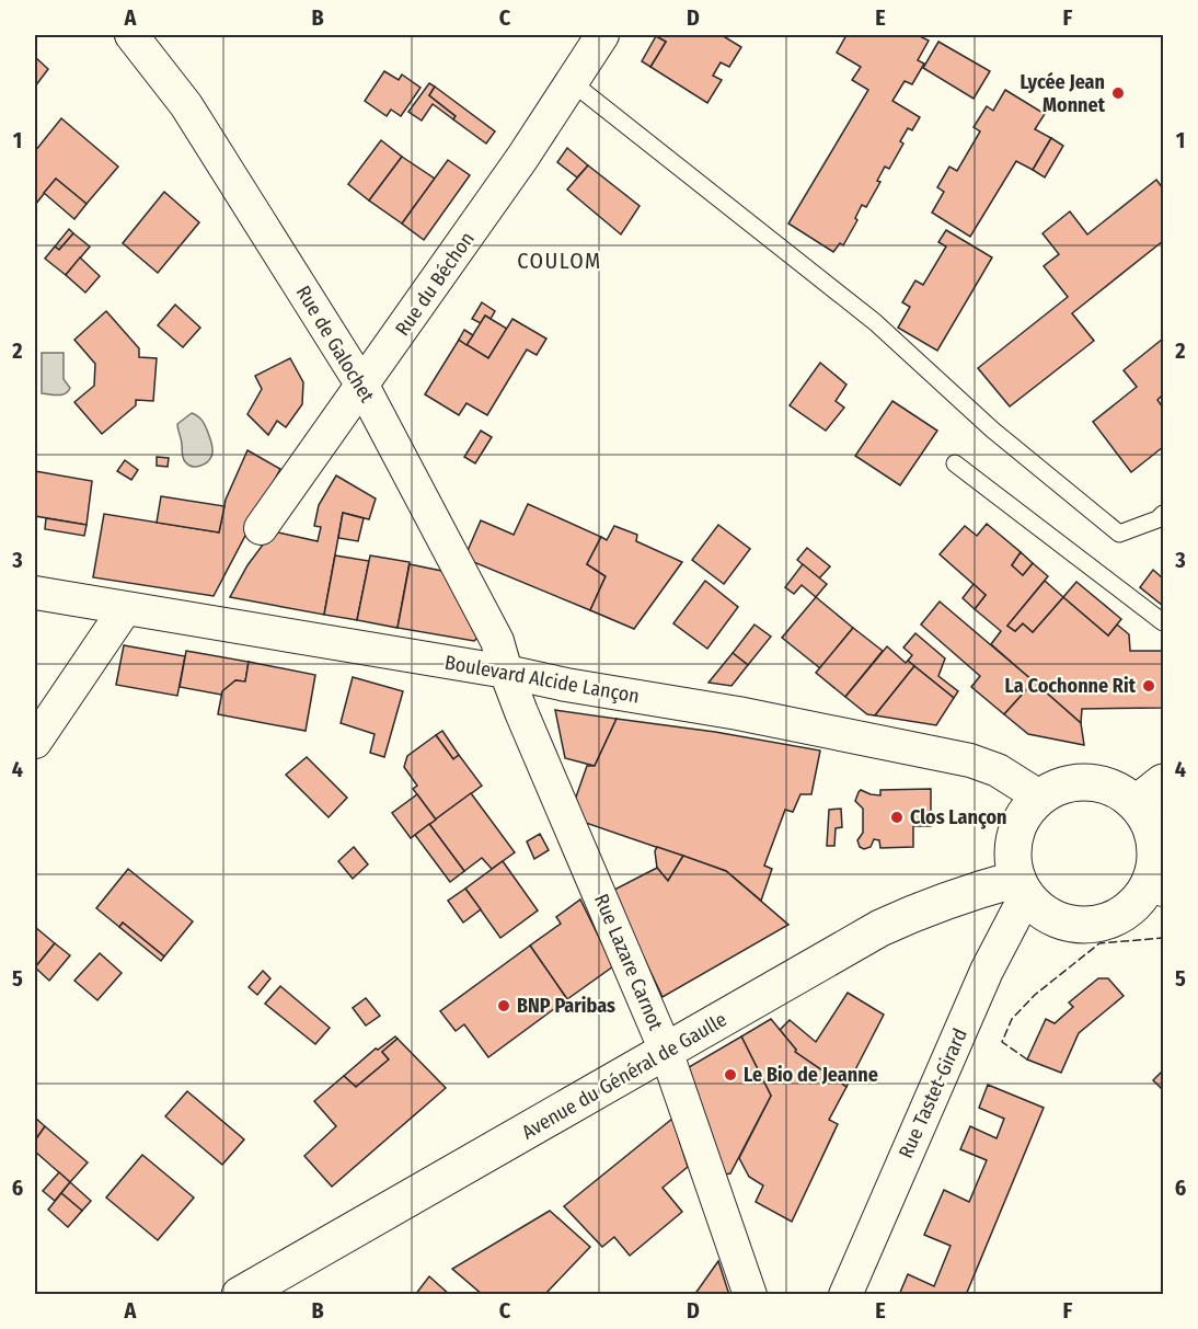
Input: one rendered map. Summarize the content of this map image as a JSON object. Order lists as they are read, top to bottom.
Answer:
{
  "streets": {
    "main road": ["Avenue du Général de Gaulle"],
    "street": [
      "Rue du Béchon",
      "Rue de Galochet",
      "Boulevard Alcide Lançon",
      "Rue Lazare Carnot",
      "Rue Tastet-Girard"
    ]
  },
  "crossings": [
    ["Rue du Béchon", "Rue de Galochet"],
    ["Rue de Galochet", "Boulevard Alcide Lançon"],
    ["Rue de Galochet", "Rue Lazare Carnot"],
    ["Boulevard Alcide Lançon", "Rue Lazare Carnot"],
    ["Boulevard Alcide Lançon", "Avenue du Général de Gaulle"],
    ["Boulevard Alcide Lançon", "Rue Tastet-Girard"],
    ["Rue Lazare Carnot", "Avenue du Général de Gaulle"],
    ["Avenue du Général de Gaulle", "Rue Tastet-Girard"]
  ],
  "districts": ["COULOM"],
  "places": [
    "Lycée Jean Monnet",
    "La Cochonne Rit",
    "Clos Lançon",
    "BNP Paribas",
    "Le Bio de Jeanne"
  ],
  "grid": {
    "columns": [
      "A",
      "B",
      "C",
      "D",
      "E",
      "F"
    ],
    "rows": [
      "1",
      "2",
      "3",
      "4",
      "5",
      "6"
    ]
  }
}
